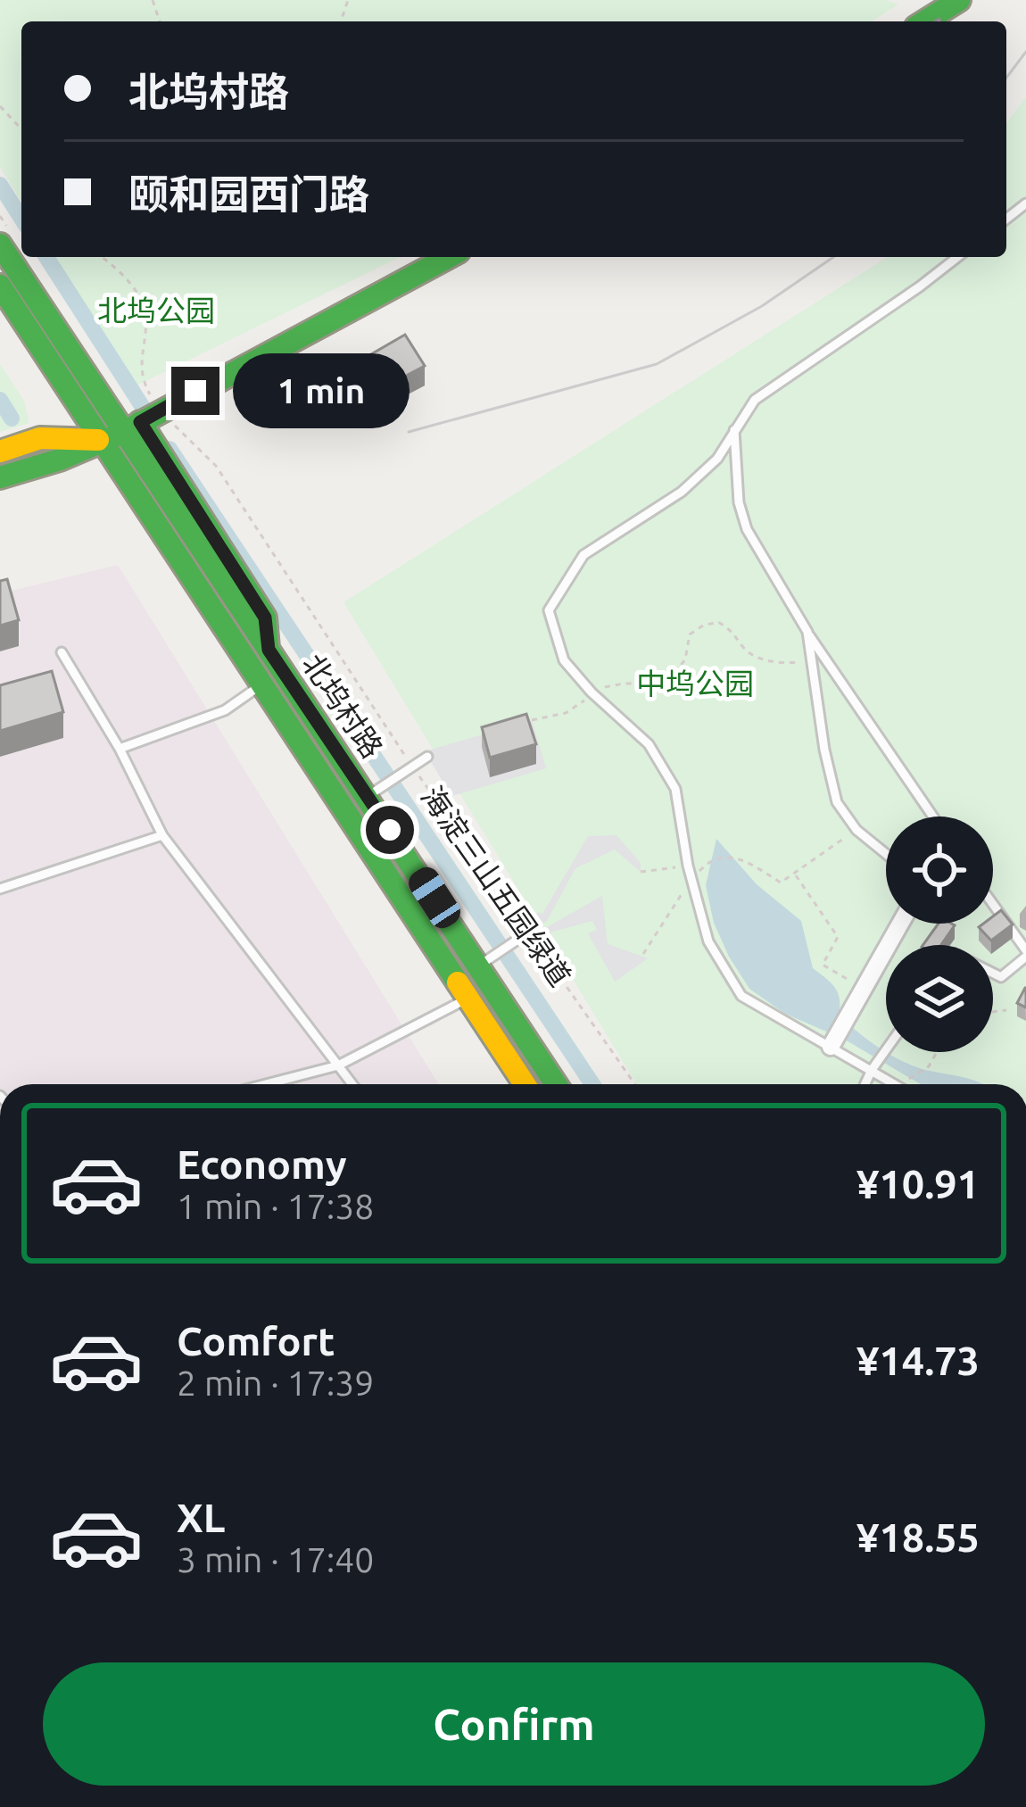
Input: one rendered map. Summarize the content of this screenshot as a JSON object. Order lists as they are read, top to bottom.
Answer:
{
  "streets": {
    "main road": ["北坞村路"],
    "path": ["海淀三山五园绿道"]
  },
  "crossings": [
    ["北坞村路", "海淀三山五园绿道"]
  ],
  "parks": ["北坞公园", "中坞公园"],
  "page": {
    "banner": ["北坞村路", "颐和园西门路"],
    "bubble": "1 min",
    "list": [
      {
        "name": "Economy",
        "note": "1 min · 17:38",
        "value": "¥10.91"
      },
      {
        "name": "Comfort",
        "note": "2 min · 17:39",
        "value": "¥14.73"
      },
      {
        "name": "XL",
        "note": "3 min · 17:40",
        "value": "¥18.55"
      }
    ],
    "buttons": "Confirm"
  }
}
